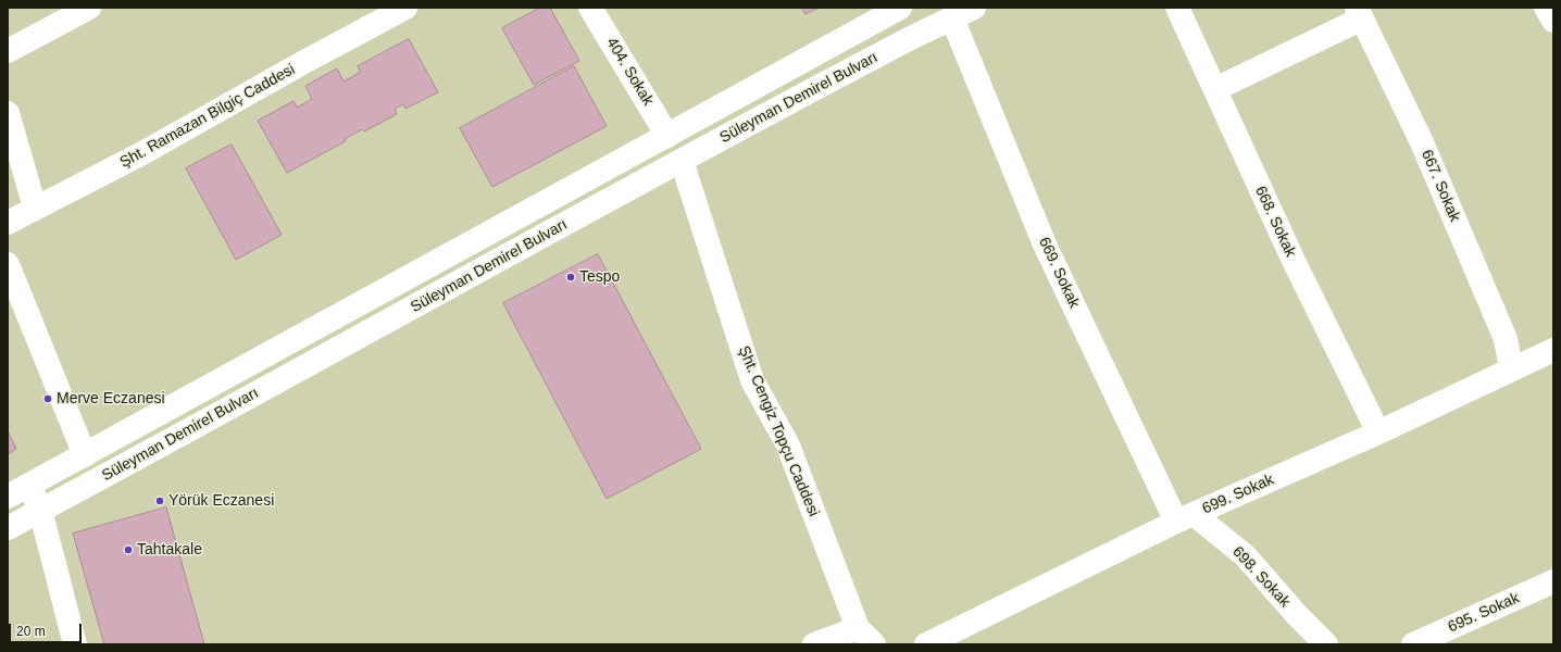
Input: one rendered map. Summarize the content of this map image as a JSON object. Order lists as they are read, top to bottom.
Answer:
{
  "streets": {
    "street": [
      "404. Sokak",
      "Süleyman Demirel Bulvarı",
      "Şht. Ramazan Bilgiç Caddesi",
      "667. Sokak",
      "668. Sokak",
      "669. Sokak",
      "Şht. Cengiz Topçu Caddesi",
      "699. Sokak",
      "698. Sokak",
      "695. Sokak"
    ]
  },
  "crossings": [
    ["404. Sokak", "Süleyman Demirel Bulvarı"],
    ["Süleyman Demirel Bulvarı", "669. Sokak"],
    ["Süleyman Demirel Bulvarı", "Şht. Cengiz Topçu Caddesi"],
    ["667. Sokak", "699. Sokak"],
    ["668. Sokak", "699. Sokak"],
    ["669. Sokak", "699. Sokak"],
    ["669. Sokak", "698. Sokak"],
    ["699. Sokak", "698. Sokak"]
  ],
  "places": [
    "Tespo",
    "Merve Eczanesi",
    "Yörük Eczanesi",
    "Tahtakale"
  ],
  "scale_bar": "20 m"
}
